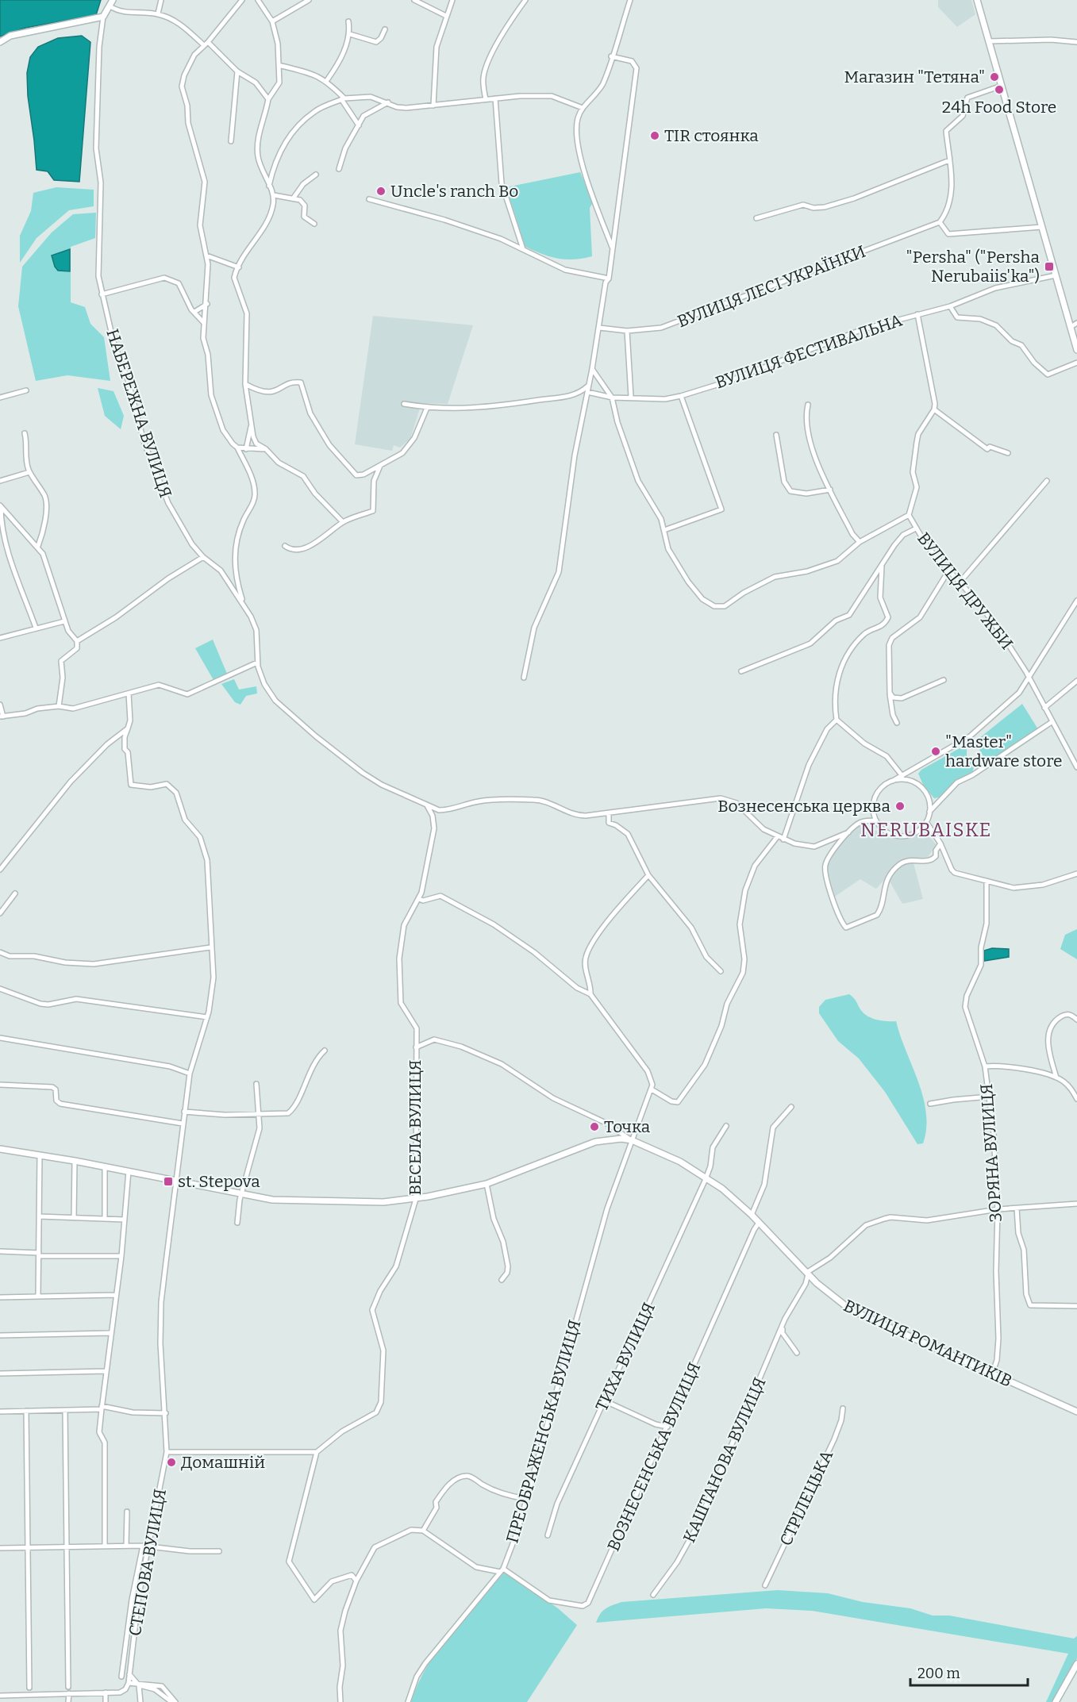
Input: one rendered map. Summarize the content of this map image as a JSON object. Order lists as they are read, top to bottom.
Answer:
{
  "streets": {
    "street": [
      "ВУЛИЦЯ ЛЕСІ УКРАЇНКИ",
      "ВУЛИЦЯ ФЕСТИВАЛЬНА",
      "НАБЕРЕЖНА ВУЛИЦЯ",
      "ВУЛИЦЯ ДРУЖБИ",
      "ВЕСЕЛА ВУЛИЦЯ",
      "ЗОРЯНА ВУЛИЦЯ",
      "ВУЛИЦЯ РОМАНТИКІВ",
      "ТИХА ВУЛИЦЯ",
      "ПРЕОБРАЖЕНСЬКА ВУЛИЦЯ",
      "ВОЗНЕСЕНСЬКА ВУЛИЦЯ",
      "КАШТАНОВА ВУЛИЦЯ",
      "СТРІЛЕЦЬКА",
      "СТЕПОВА ВУЛИЦЯ"
    ]
  },
  "crossings": [
    ["ЗОРЯНА ВУЛИЦЯ", "ВУЛИЦЯ РОМАНТИКІВ"],
    ["ВУЛИЦЯ РОМАНТИКІВ", "ТИХА ВУЛИЦЯ"],
    ["ВУЛИЦЯ РОМАНТИКІВ", "ПРЕОБРАЖЕНСЬКА ВУЛИЦЯ"],
    ["ВУЛИЦЯ РОМАНТИКІВ", "ВОЗНЕСЕНСЬКА ВУЛИЦЯ"],
    ["ВУЛИЦЯ РОМАНТИКІВ", "КАШТАНОВА ВУЛИЦЯ"],
    ["ПРЕОБРАЖЕНСЬКА ВУЛИЦЯ", "ВОЗНЕСЕНСЬКА ВУЛИЦЯ"]
  ],
  "districts": ["NERUBAISKE"],
  "places": {
    "other": [
      "Магазин \"Тетяна\"",
      "24h Food Store",
      "TIR стоянка",
      "Uncle's ranch Bo",
      "\"Master\" hardware store",
      "Вознесенська церква",
      "Точка",
      "Домашній"
    ],
    "transit": ["\"Persha\" (\"Persha Nerubaiis'ka\")", "st. Stepova"]
  },
  "scale_bar": "200 m"
}
